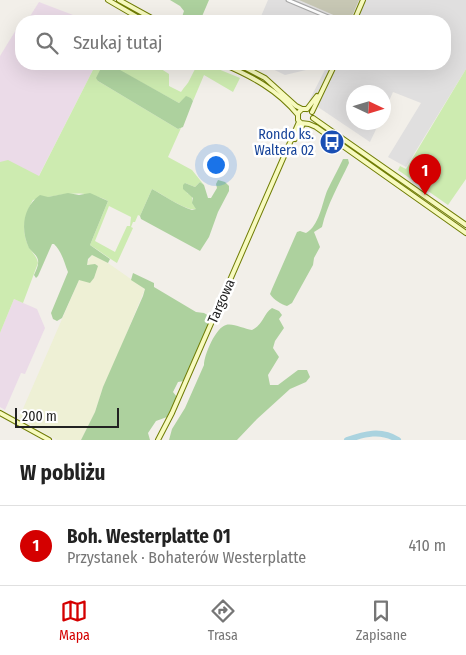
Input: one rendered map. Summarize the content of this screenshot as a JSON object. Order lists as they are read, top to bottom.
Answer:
{
  "streets": {
    "main road": ["Targowa"]
  },
  "places": {
    "bus stop": ["Rondo ks. Waltera 02"]
  },
  "scale_bar": "200 m",
  "north": "right",
  "page": {
    "search": "Szukaj tutaj",
    "pins": "1",
    "scale": "200 m",
    "heading": "W pobliżu",
    "list": [
      {
        "mark": "1",
        "name": "Boh. Westerplatte 01",
        "note": "Przystanek · Bohaterów Westerplatte",
        "value": "410 m"
      }
    ],
    "nav": ["Mapa", "Trasa", "Zapisane"]
  }
}
